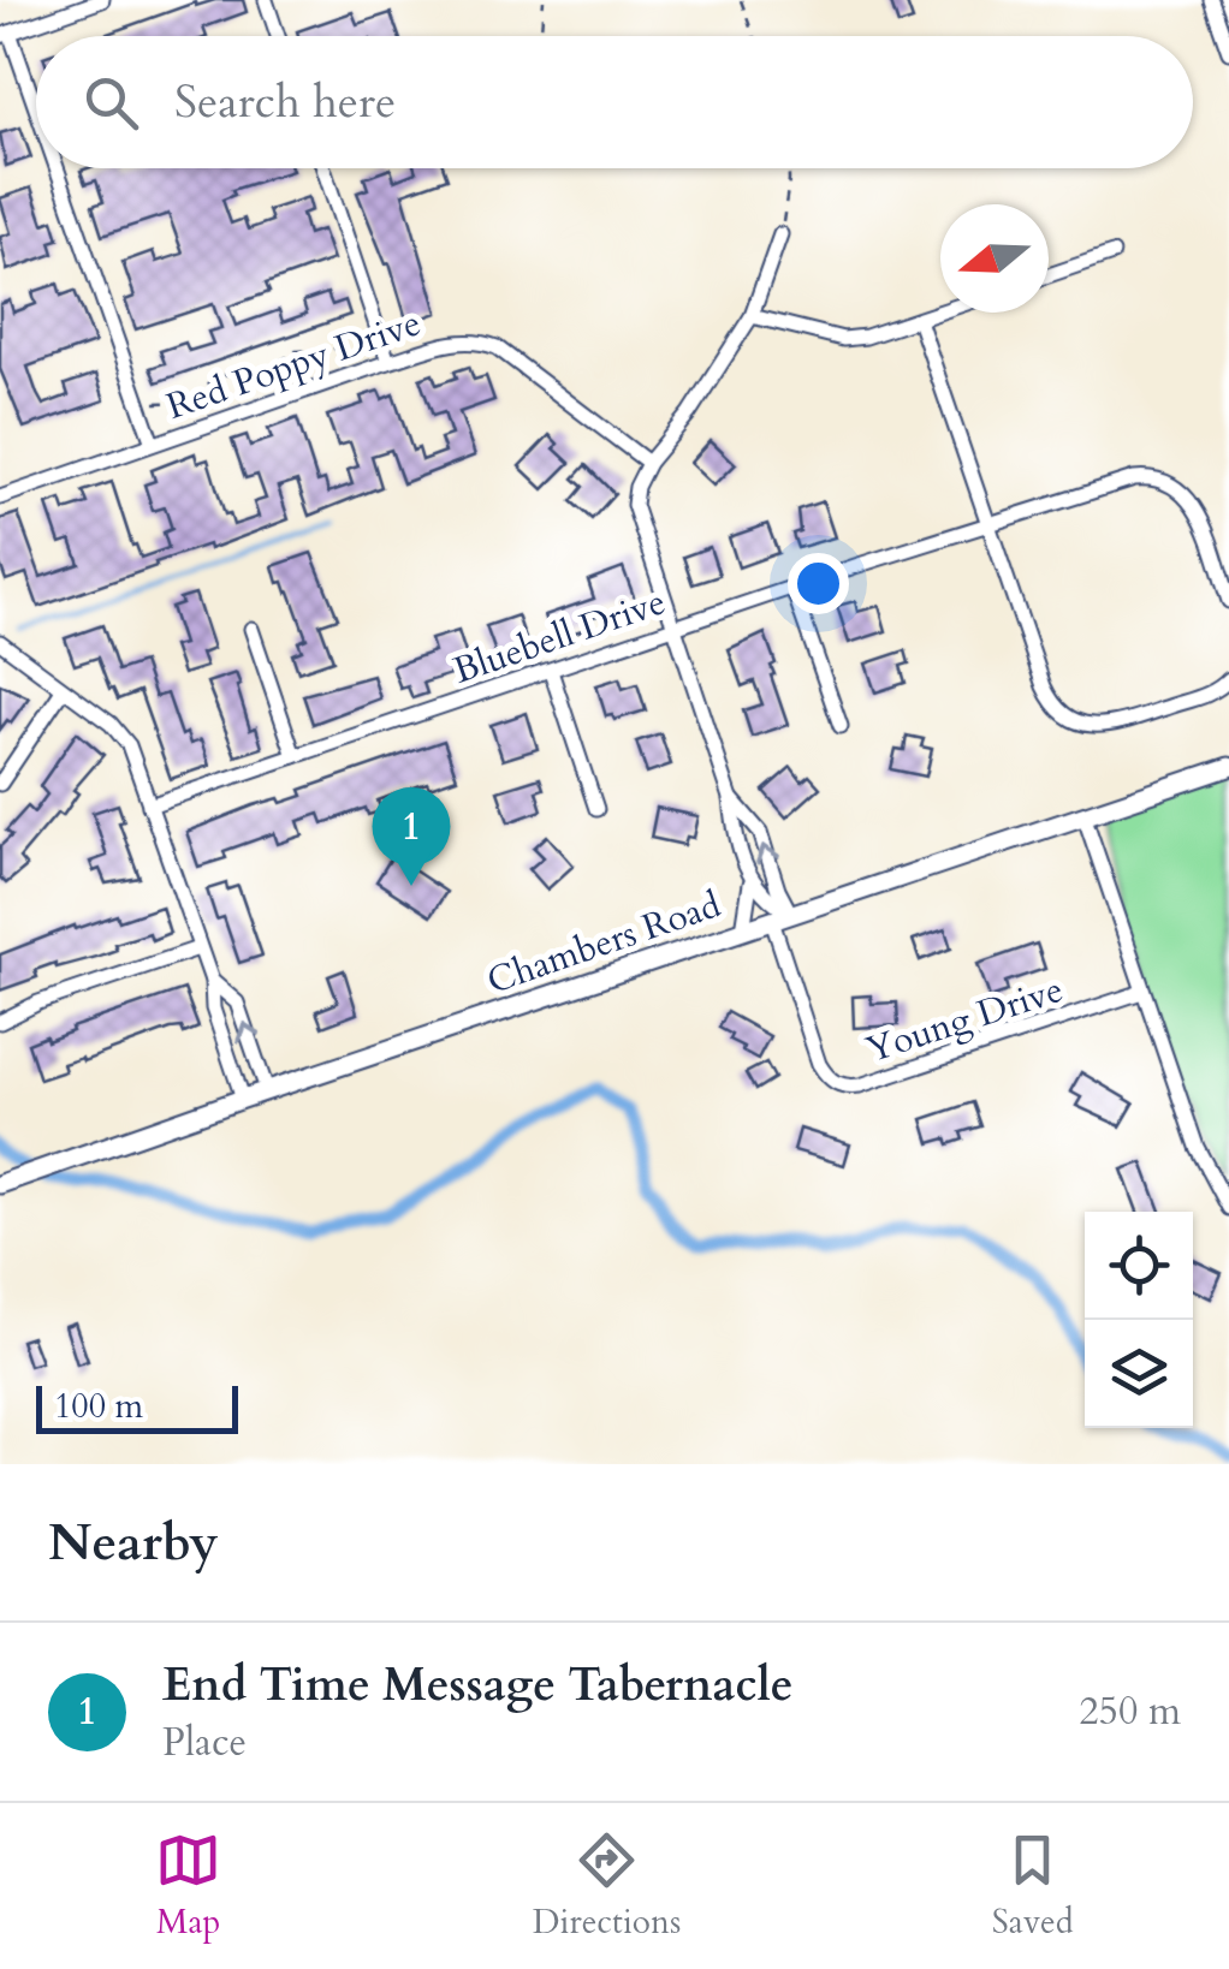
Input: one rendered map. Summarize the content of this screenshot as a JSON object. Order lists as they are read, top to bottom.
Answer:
{
  "streets": {
    "street": [
      "Red Poppy Drive",
      "Bluebell Drive",
      "Chambers Road",
      "Young Drive"
    ]
  },
  "crossings": [
    ["Chambers Road", "Young Drive"]
  ],
  "scale_bar": "100 m",
  "north": "left",
  "page": {
    "search": "Search here",
    "pins": "1",
    "scale": "100 m",
    "heading": "Nearby",
    "list": [
      {
        "mark": "1",
        "name": "End Time Message Tabernacle",
        "note": "Place",
        "value": "250 m"
      }
    ],
    "nav": ["Map", "Directions", "Saved"]
  }
}
